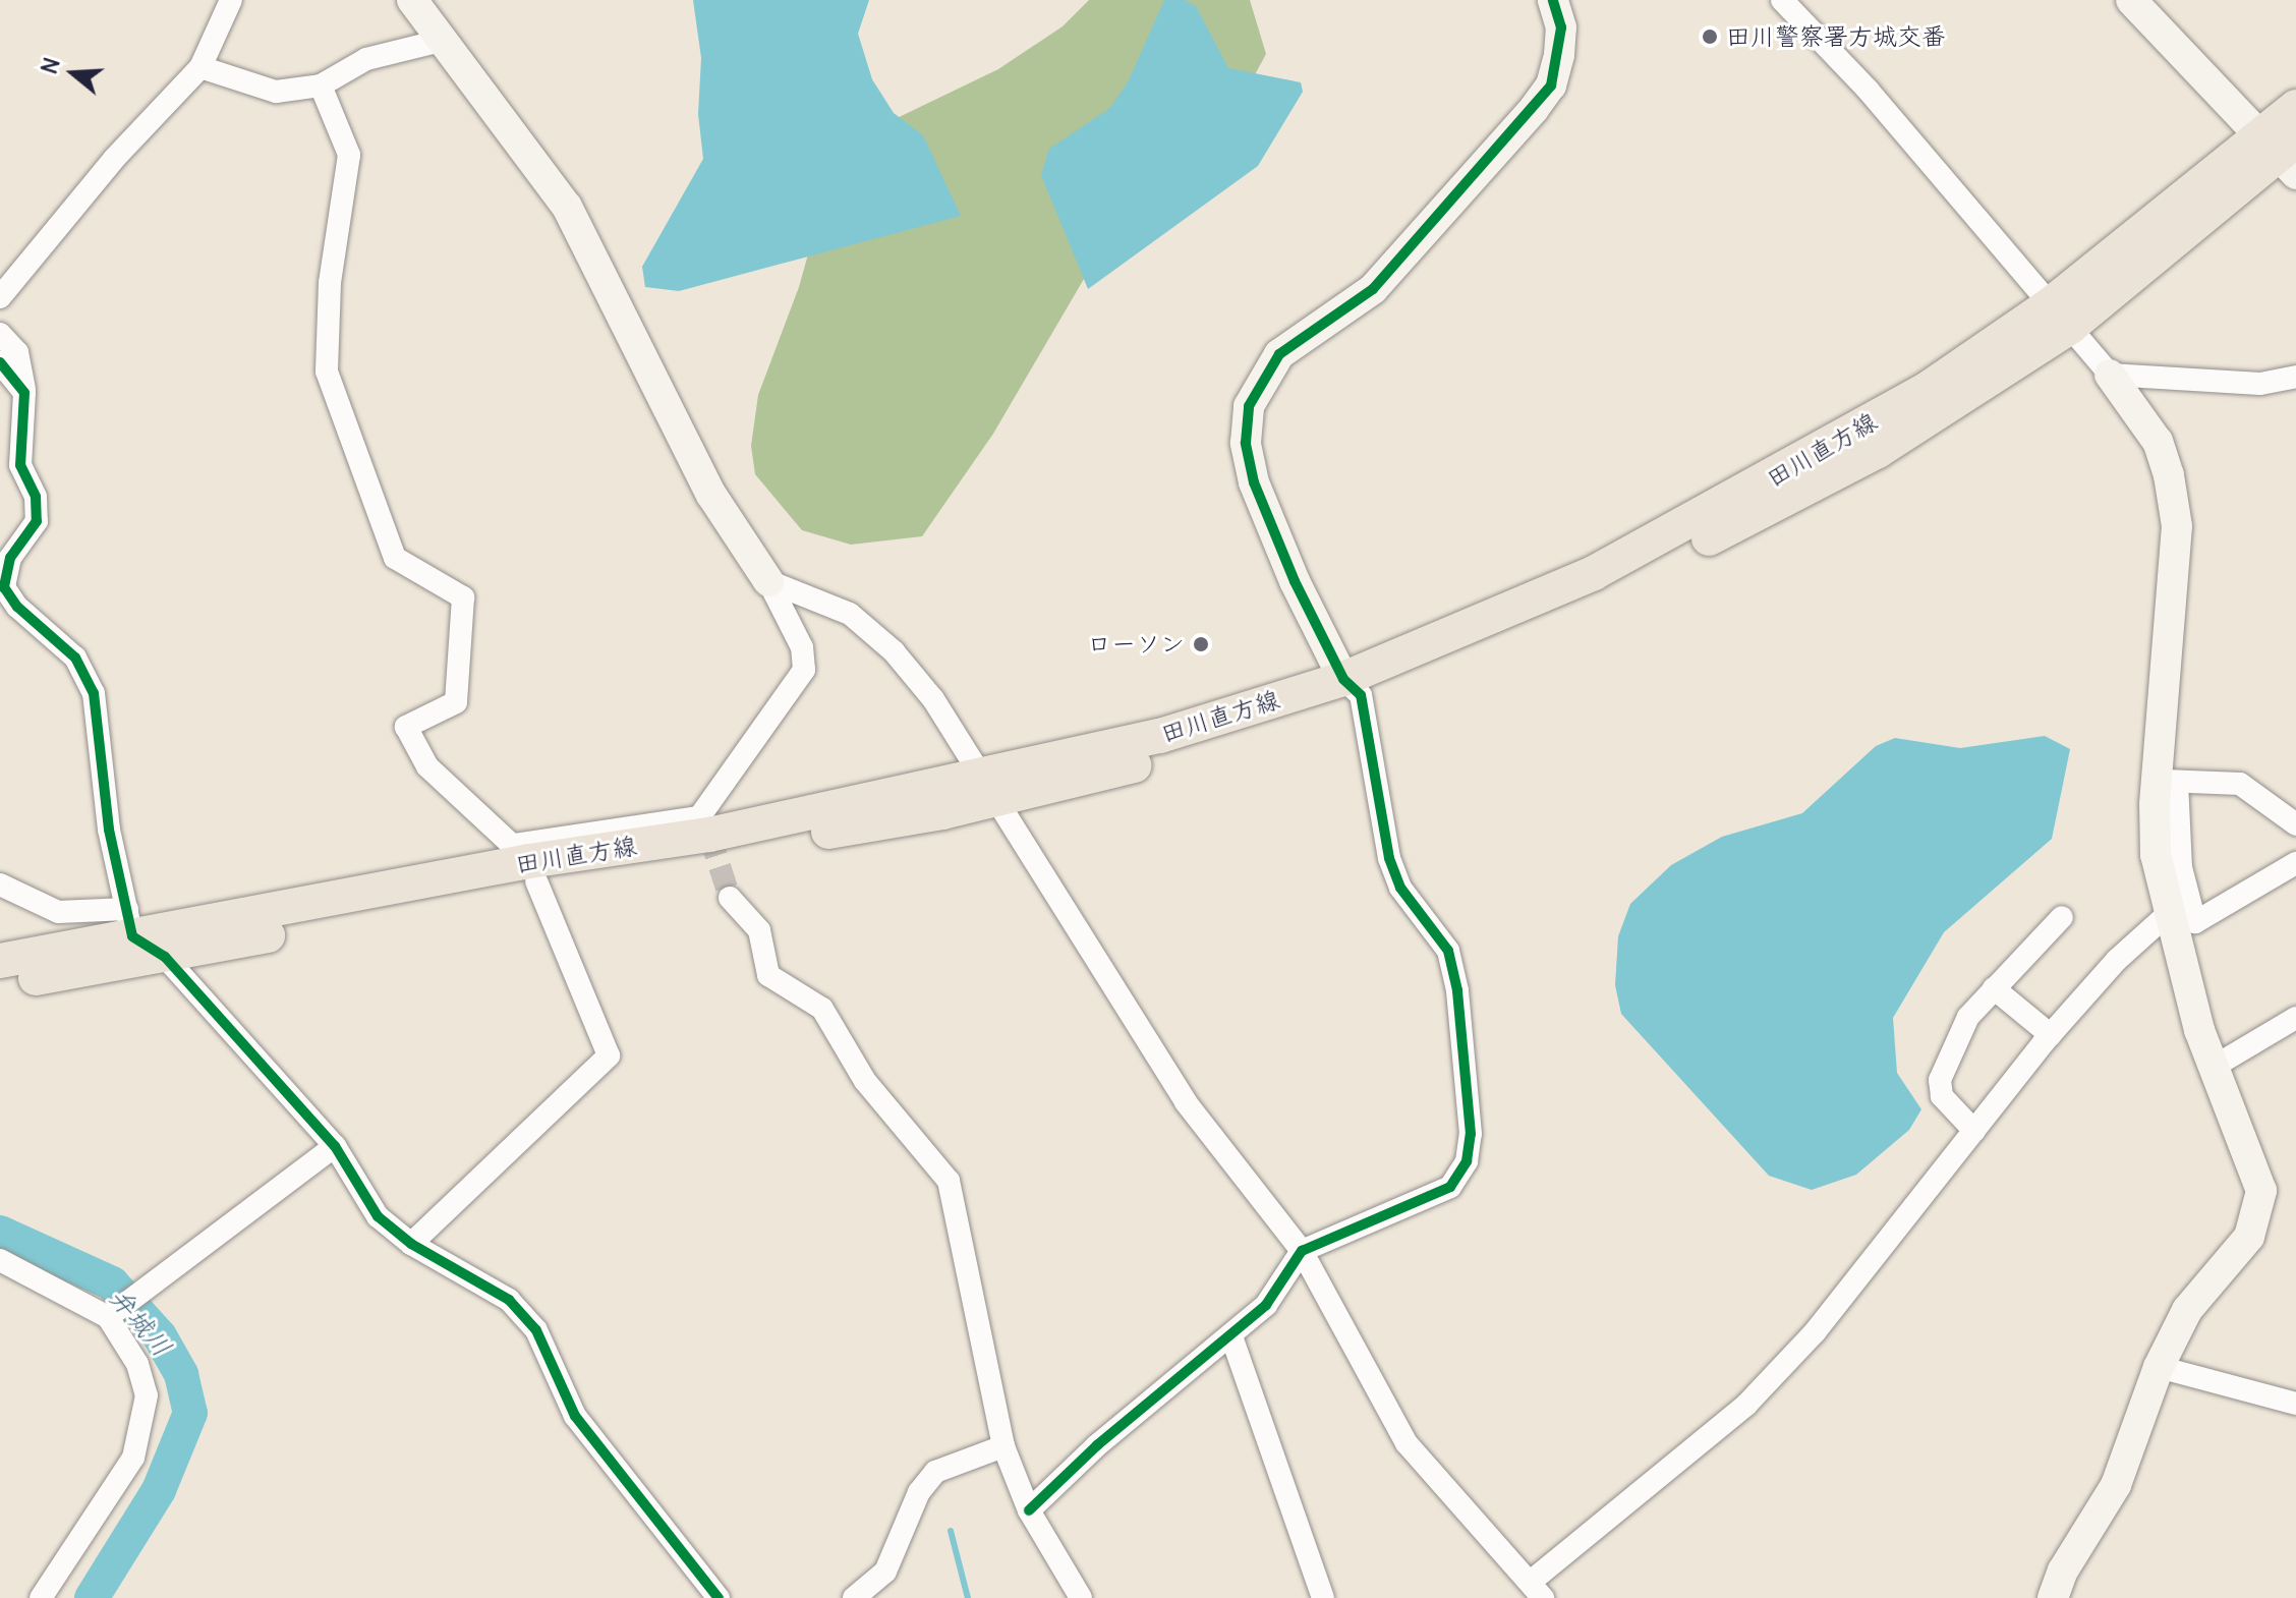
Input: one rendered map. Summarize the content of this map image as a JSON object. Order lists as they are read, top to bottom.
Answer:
{
  "streets": {
    "main road": ["田川直方線"]
  },
  "water": ["弁城川"],
  "places": ["田川警察署方城交番", "ローソン"],
  "north": "left"
}
